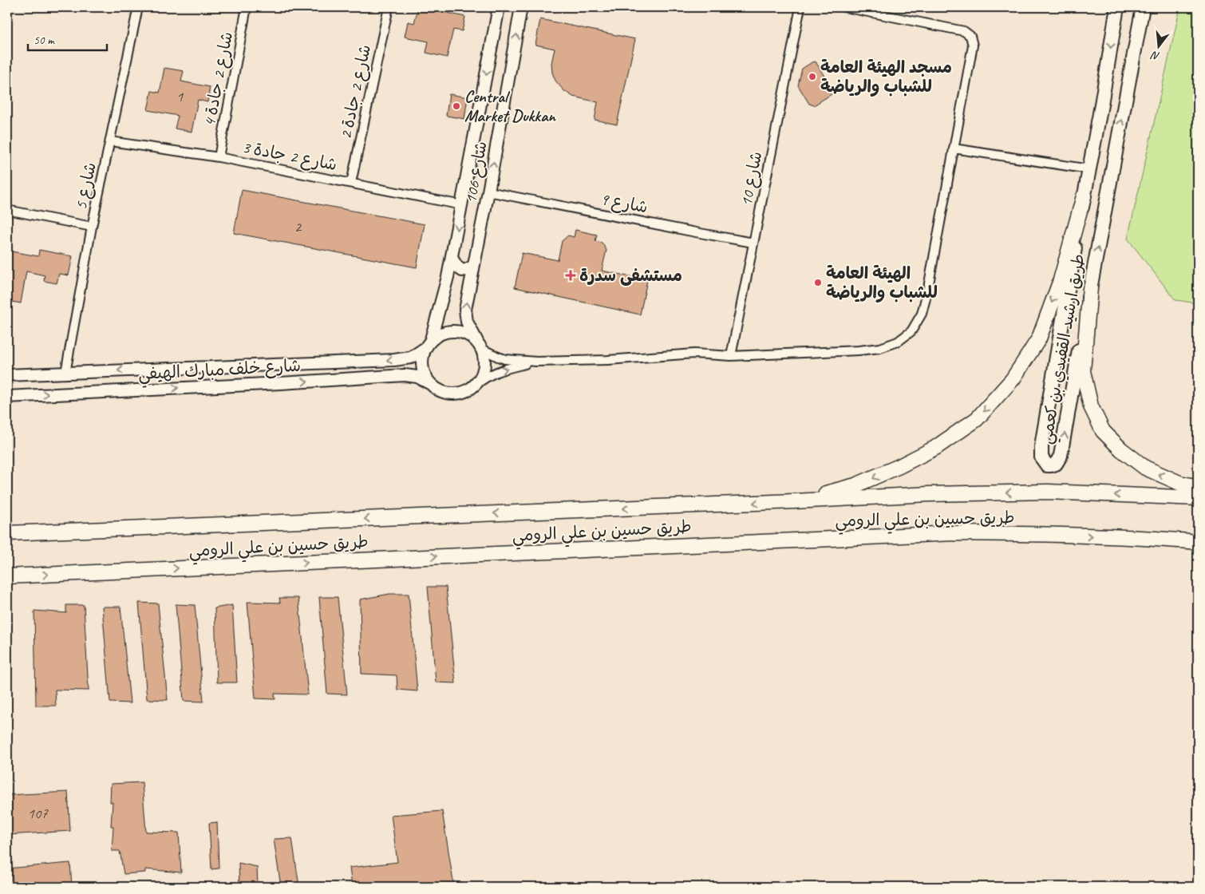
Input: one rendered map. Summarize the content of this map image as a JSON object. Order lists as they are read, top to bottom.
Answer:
{
  "streets": {
    "highway": ["طريق حسين بن علي الرومي"],
    "main road": ["طريق ارشيد القفيدي بن كعمي"],
    "street": [
      "شارع 2 جادة 4",
      "شارع 2 جادة 2",
      "شارع 2 جادة 3",
      "شارع 106",
      "شارع 10",
      "شارع 5",
      "شارع 9",
      "شارع خلف مبارك الهيفي"
    ]
  },
  "crossings": [
    ["شارع 2 جادة 4", "شارع 2 جادة 3"],
    ["شارع 2 جادة 2", "شارع 2 جادة 3"],
    ["شارع 2 جادة 3", "شارع 106"],
    ["شارع 2 جادة 3", "شارع 5"],
    ["شارع 106", "شارع 9"],
    ["شارع 106", "شارع خلف مبارك الهيفي"],
    ["شارع 10", "شارع 9"],
    ["شارع 5", "شارع خلف مبارك الهيفي"]
  ],
  "places": {
    "other": ["مسجد الهيئة العامة للشباب والرياضة", "Central Market Dukkan", "الهيئة العامة للشباب والرياضة"],
    "health": ["مستشفى سدرة"]
  },
  "house_numbers": ["1", "2", "107"],
  "scale_bar": "50 m",
  "north": "bottom"
}
